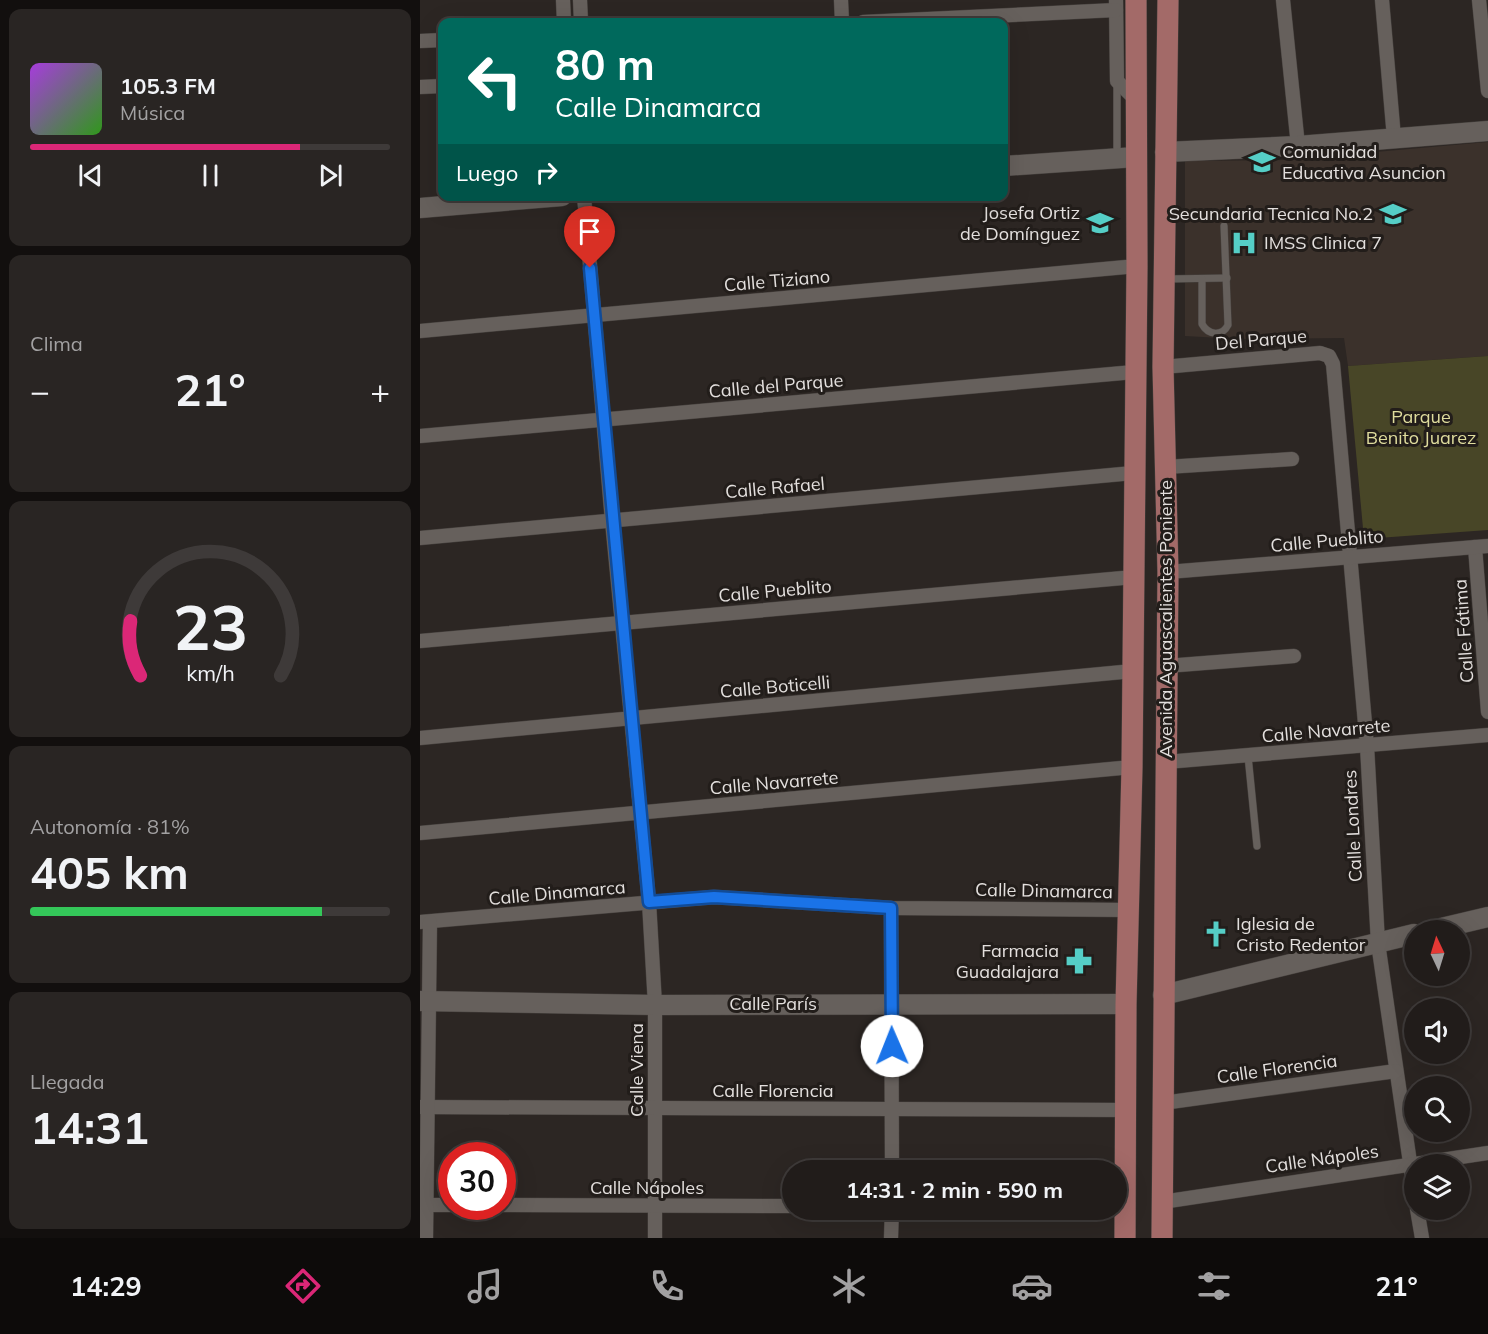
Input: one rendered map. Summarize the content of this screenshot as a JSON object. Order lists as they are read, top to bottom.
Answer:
{
  "streets": {
    "main road": ["Avenida Aguascalientes Poniente"],
    "street": [
      "Calle Tiziano",
      "Del Parque",
      "Calle del Parque",
      "Calle Rafael",
      "Calle Pueblito",
      "Calle Fátima",
      "Calle Boticelli",
      "Calle Navarrete",
      "Calle Londres",
      "Calle Dinamarca",
      "Calle París",
      "Calle Florencia",
      "Calle Viena",
      "Calle Nápoles"
    ]
  },
  "crossings": [
    ["Calle Tiziano", "Avenida Aguascalientes Poniente"],
    ["Calle Tiziano", "Calle Viena"],
    ["Del Parque", "Avenida Aguascalientes Poniente"],
    ["Del Parque", "Calle Londres"],
    ["Calle del Parque", "Avenida Aguascalientes Poniente"],
    ["Calle del Parque", "Calle Viena"],
    ["Calle Rafael", "Avenida Aguascalientes Poniente"],
    ["Calle Rafael", "Calle Viena"],
    ["Calle Pueblito", "Avenida Aguascalientes Poniente"],
    ["Calle Pueblito", "Calle Fátima"],
    ["Calle Pueblito", "Calle Londres"],
    ["Calle Pueblito", "Calle Viena"],
    ["Avenida Aguascalientes Poniente", "Calle Boticelli"],
    ["Avenida Aguascalientes Poniente", "Calle Navarrete"],
    ["Avenida Aguascalientes Poniente", "Calle Dinamarca"],
    ["Avenida Aguascalientes Poniente", "Calle París"],
    ["Avenida Aguascalientes Poniente", "Calle Florencia"],
    ["Avenida Aguascalientes Poniente", "Calle Nápoles"],
    ["Calle Boticelli", "Calle Viena"],
    ["Calle Navarrete", "Calle Londres"],
    ["Calle Navarrete", "Calle Viena"],
    ["Calle Londres", "Calle Florencia"],
    ["Calle Dinamarca", "Calle Viena"],
    ["Calle París", "Calle Viena"],
    ["Calle Florencia", "Calle Viena"],
    ["Calle Viena", "Calle Nápoles"]
  ],
  "parks": ["Parque Benito Juarez"],
  "places": {
    "school or university": ["Comunidad Educativa Asuncion", "Secundaria Tecnica No.2", "Josefa Ortiz de Domínguez"],
    "hospital": ["IMSS Clinica 7"],
    "church": ["Iglesia de Cristo Redentor"],
    "pharmacy": ["Farmacia Guadalajara"]
  },
  "north": "top",
  "page": {
    "turn": ["80 m", "Calle Dinamarca"],
    "song": ["105.3 FM", "Música"],
    "then": "Luego",
    "tile": [
      "Clima",
      ["Autonomía · 81%", "405 km"],
      ["Llegada", "14:31"]
    ],
    "heat": ["−", "21°", "+"],
    "limit": "30",
    "trip": "14:31 · 2 min · 590 m",
    "tabs": ["14:29", "21°"],
    "gauge": ["23", "km/h"]
  }
}
